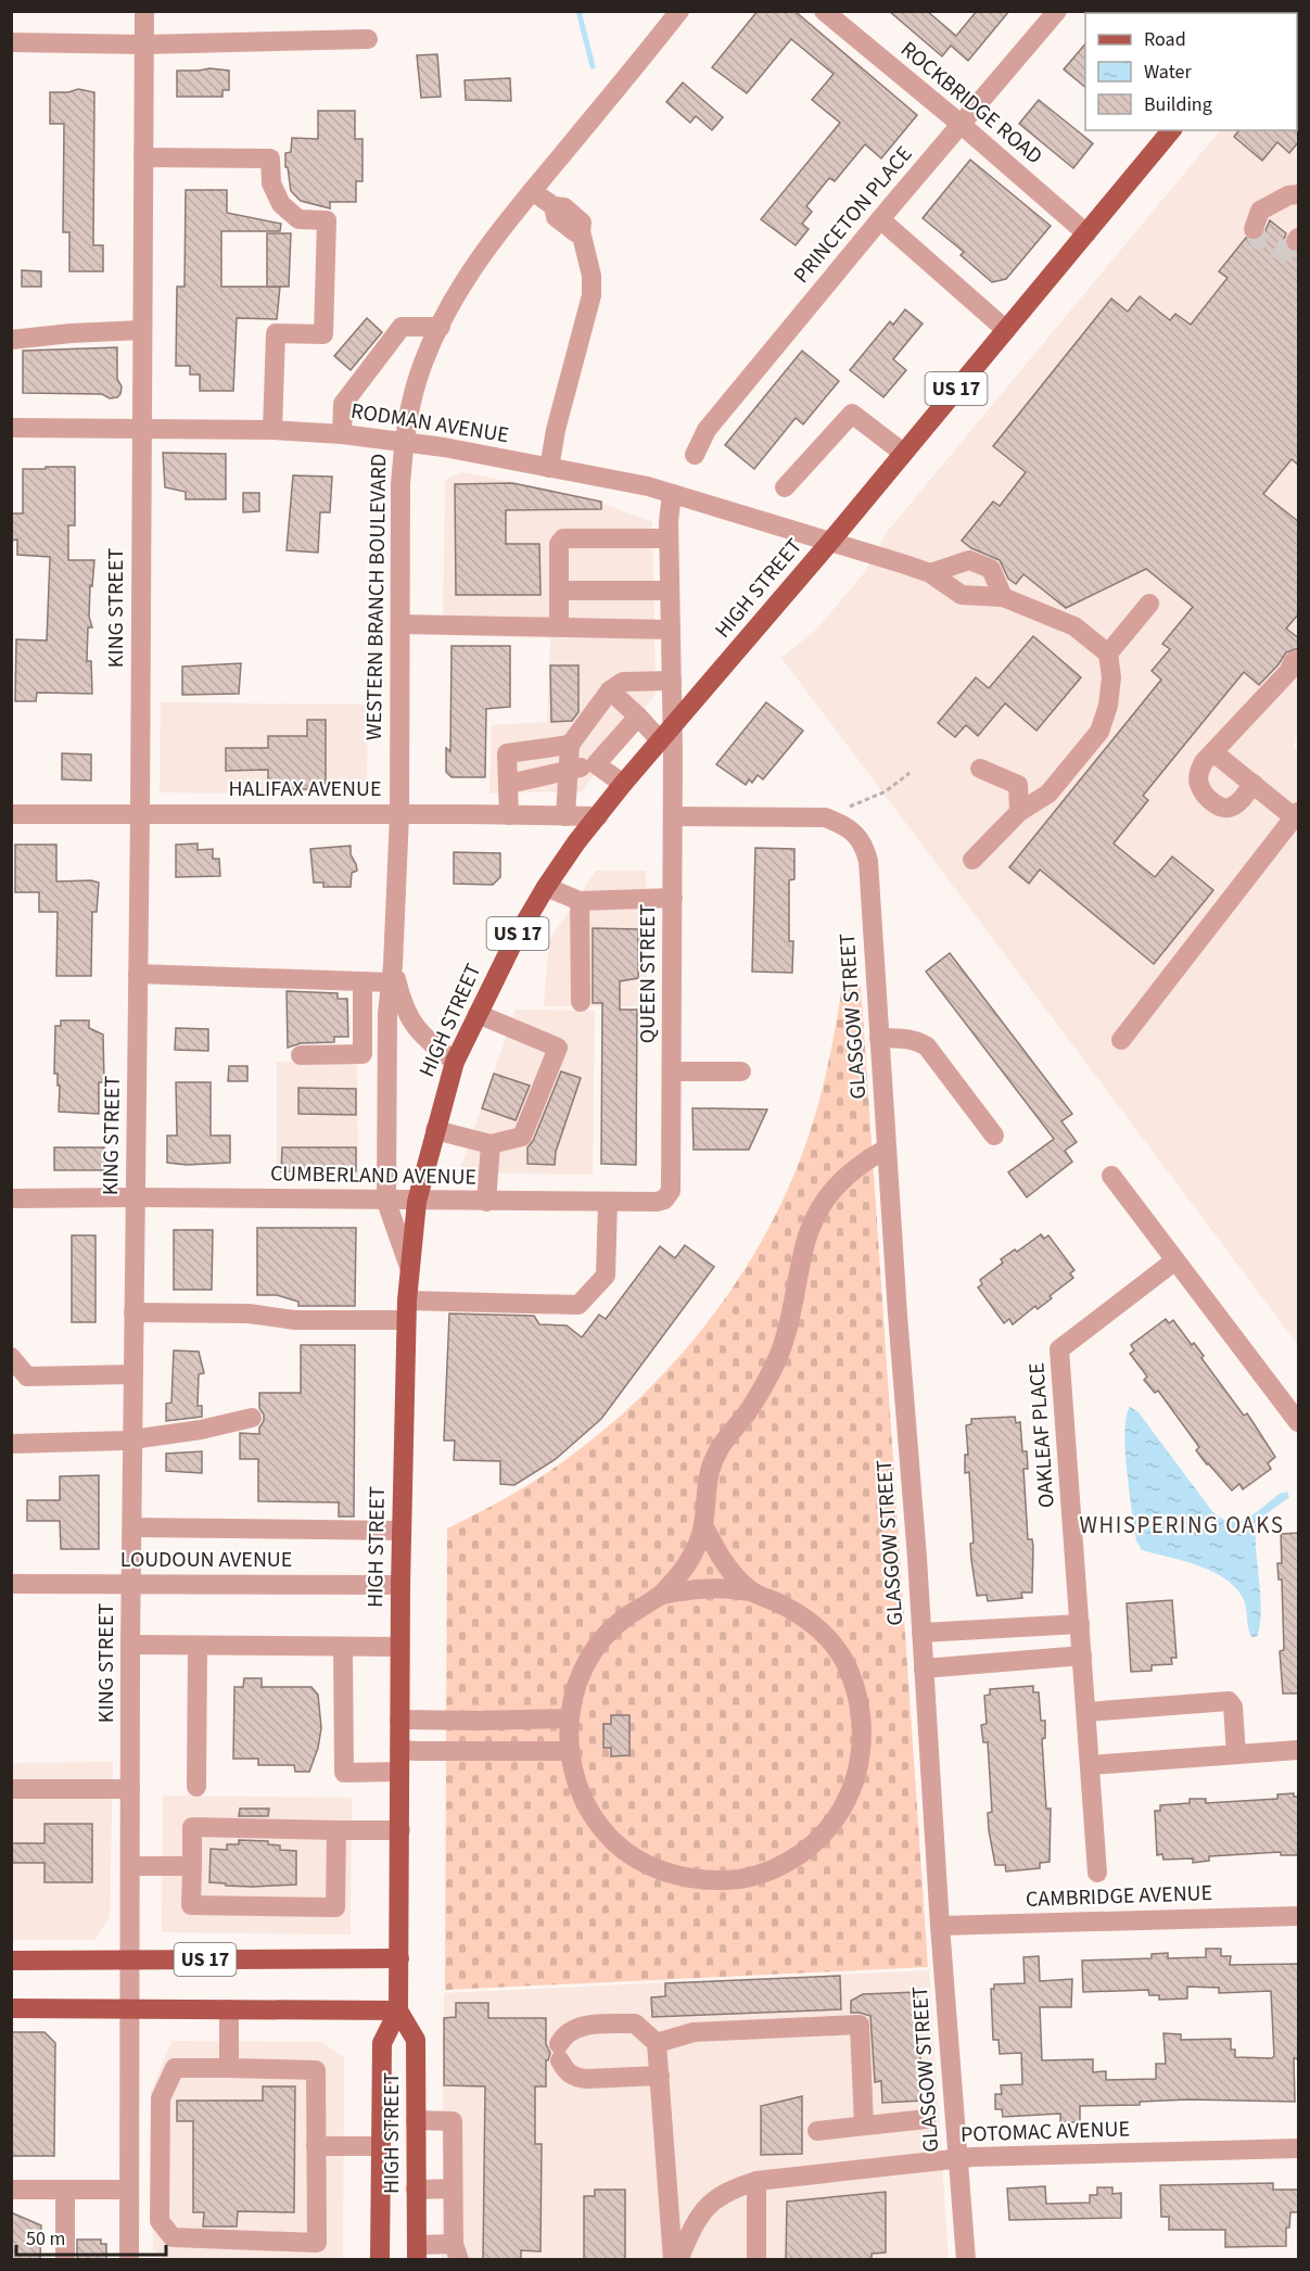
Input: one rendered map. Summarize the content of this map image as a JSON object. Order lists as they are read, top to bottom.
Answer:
{
  "streets": {
    "main road": ["US 17", "HIGH STREET"],
    "street": [
      "ROCKBRIDGE ROAD",
      "PRINCETON PLACE",
      "RODMAN AVENUE",
      "WESTERN BRANCH BOULEVARD",
      "KING STREET",
      "HALIFAX AVENUE",
      "QUEEN STREET",
      "GLASGOW STREET",
      "CUMBERLAND AVENUE",
      "OAKLEAF PLACE",
      "LOUDOUN AVENUE",
      "CAMBRIDGE AVENUE",
      "POTOMAC AVENUE"
    ]
  },
  "crossings": [
    ["ROCKBRIDGE ROAD", "PRINCETON PLACE"],
    ["ROCKBRIDGE ROAD", "HIGH STREET"],
    ["US 17", "HIGH STREET"],
    ["US 17", "KING STREET"],
    ["RODMAN AVENUE", "HIGH STREET"],
    ["RODMAN AVENUE", "WESTERN BRANCH BOULEVARD"],
    ["RODMAN AVENUE", "KING STREET"],
    ["RODMAN AVENUE", "QUEEN STREET"],
    ["HIGH STREET", "WESTERN BRANCH BOULEVARD"],
    ["HIGH STREET", "HALIFAX AVENUE"],
    ["HIGH STREET", "QUEEN STREET"],
    ["HIGH STREET", "CUMBERLAND AVENUE"],
    ["HIGH STREET", "LOUDOUN AVENUE"],
    ["WESTERN BRANCH BOULEVARD", "HALIFAX AVENUE"],
    ["WESTERN BRANCH BOULEVARD", "CUMBERLAND AVENUE"],
    ["KING STREET", "HALIFAX AVENUE"],
    ["KING STREET", "CUMBERLAND AVENUE"],
    ["KING STREET", "LOUDOUN AVENUE"],
    ["QUEEN STREET", "CUMBERLAND AVENUE"],
    ["GLASGOW STREET", "CAMBRIDGE AVENUE"],
    ["GLASGOW STREET", "POTOMAC AVENUE"]
  ],
  "districts": ["WHISPERING OAKS"],
  "legend": ["Road", "Water", "Building"],
  "scale_bar": "50 m"
}
